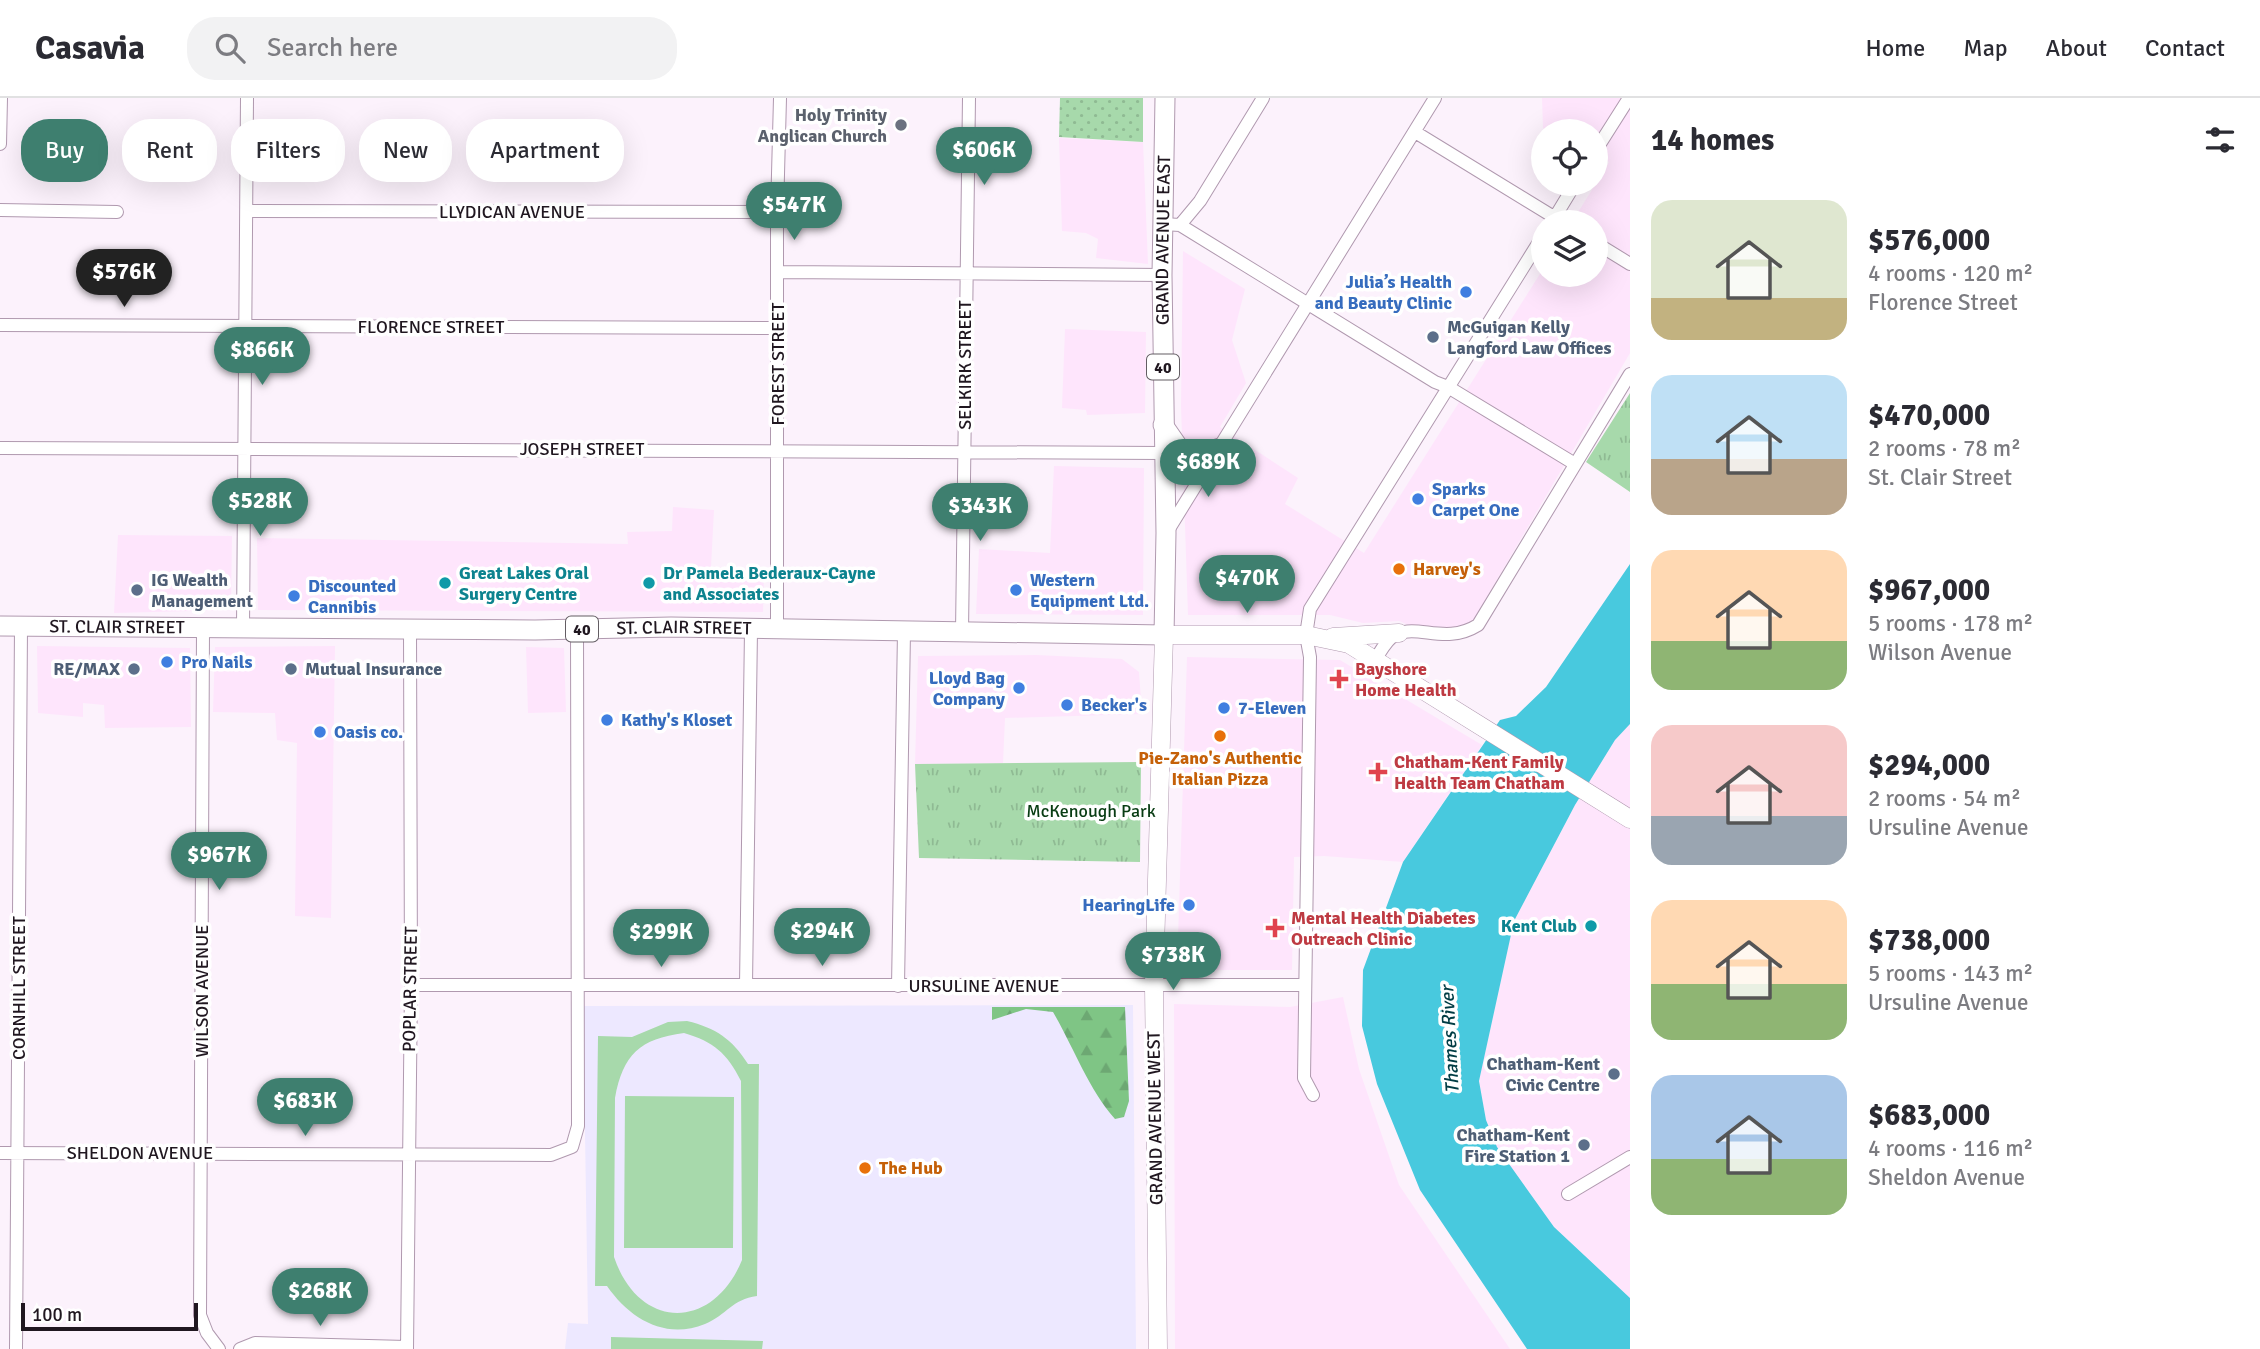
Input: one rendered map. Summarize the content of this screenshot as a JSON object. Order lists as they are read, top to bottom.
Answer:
{
  "streets": {
    "main road": [
      "GRAND AVENUE EAST",
      "40",
      "ST. CLAIR STREET",
      "GRAND AVENUE WEST"
    ],
    "street": [
      "LLYDICAN AVENUE",
      "FLORENCE STREET",
      "FOREST STREET",
      "SELKIRK STREET",
      "JOSEPH STREET",
      "URSULINE AVENUE",
      "CORNHILL STREET",
      "POPLAR STREET",
      "WILSON AVENUE",
      "SHELDON AVENUE"
    ]
  },
  "crossings": [
    ["LLYDICAN AVENUE", "FOREST STREET"],
    ["GRAND AVENUE EAST", "JOSEPH STREET"],
    ["GRAND AVENUE EAST", "ST. CLAIR STREET"],
    ["GRAND AVENUE EAST", "GRAND AVENUE WEST"],
    ["FLORENCE STREET", "FOREST STREET"],
    ["FOREST STREET", "JOSEPH STREET"],
    ["FOREST STREET", "ST. CLAIR STREET"],
    ["SELKIRK STREET", "JOSEPH STREET"],
    ["SELKIRK STREET", "ST. CLAIR STREET"],
    ["ST. CLAIR STREET", "CORNHILL STREET"],
    ["ST. CLAIR STREET", "POPLAR STREET"],
    ["ST. CLAIR STREET", "WILSON AVENUE"],
    ["ST. CLAIR STREET", "GRAND AVENUE WEST"],
    ["URSULINE AVENUE", "POPLAR STREET"],
    ["URSULINE AVENUE", "GRAND AVENUE WEST"],
    ["URSULINE AVENUE", "SHELDON AVENUE"],
    ["CORNHILL STREET", "SHELDON AVENUE"],
    ["POPLAR STREET", "SHELDON AVENUE"],
    ["WILSON AVENUE", "SHELDON AVENUE"]
  ],
  "water": ["Thames River"],
  "parks": ["McKenough Park"],
  "places": {
    "other": [
      "Holy Trinity Anglican Church",
      "Julia’s Health and Beauty Clinic",
      "McGuigan Kelly Langford Law Offices",
      "Sparks Carpet One",
      "Harvey's",
      "Great Lakes Oral Surgery Centre",
      "Dr Pamela Bederaux-Cayne and Associates",
      "IG Wealth Management",
      "Western Equipment Ltd.",
      "Discounted Cannibis",
      "Pro Nails",
      "RE/MAX",
      "Mutual Insurance",
      "Lloyd Bag Company",
      "Becker's",
      "7-Eleven",
      "Kathy's Kloset",
      "Oasis co.",
      "Pie-Zano's Authentic Italian Pizza",
      "HearingLife",
      "Kent Club",
      "Chatham-Kent Civic Centre",
      "Chatham-Kent Fire Station 1",
      "The Hub"
    ],
    "health": ["Bayshore Home Health", "Chatham-Kent Family Health Team Chatham", "Mental Health Diabetes Outreach Clinic"]
  },
  "scale_bar": "100 m",
  "page": {
    "header": "Casavia",
    "search": "Search here",
    "nav": [
      "Home",
      "Map",
      "About",
      "Contact"
    ],
    "heading": "14 homes",
    "chip": [
      "Buy",
      "Rent",
      "Filters",
      "New",
      "Apartment"
    ],
    "price": [
      "$606K",
      "$547K",
      "$576K",
      "$866K",
      "$689K",
      "$528K",
      "$343K",
      "$470K",
      "$967K",
      "$294K",
      "$299K",
      "$738K",
      "$683K",
      "$268K"
    ],
    "list": [
      {
        "name": "$576,000",
        "note": "4 rooms · 120 m² · Florence Street"
      },
      {
        "name": "$470,000",
        "note": "2 rooms · 78 m² · St. Clair Street"
      },
      {
        "name": "$967,000",
        "note": "5 rooms · 178 m² · Wilson Avenue"
      },
      {
        "name": "$294,000",
        "note": "2 rooms · 54 m² · Ursuline Avenue"
      },
      {
        "name": "$738,000",
        "note": "5 rooms · 143 m² · Ursuline Avenue"
      },
      {
        "name": "$683,000",
        "note": "4 rooms · 116 m² · Sheldon Avenue"
      }
    ],
    "scale": "100 m"
  }
}
